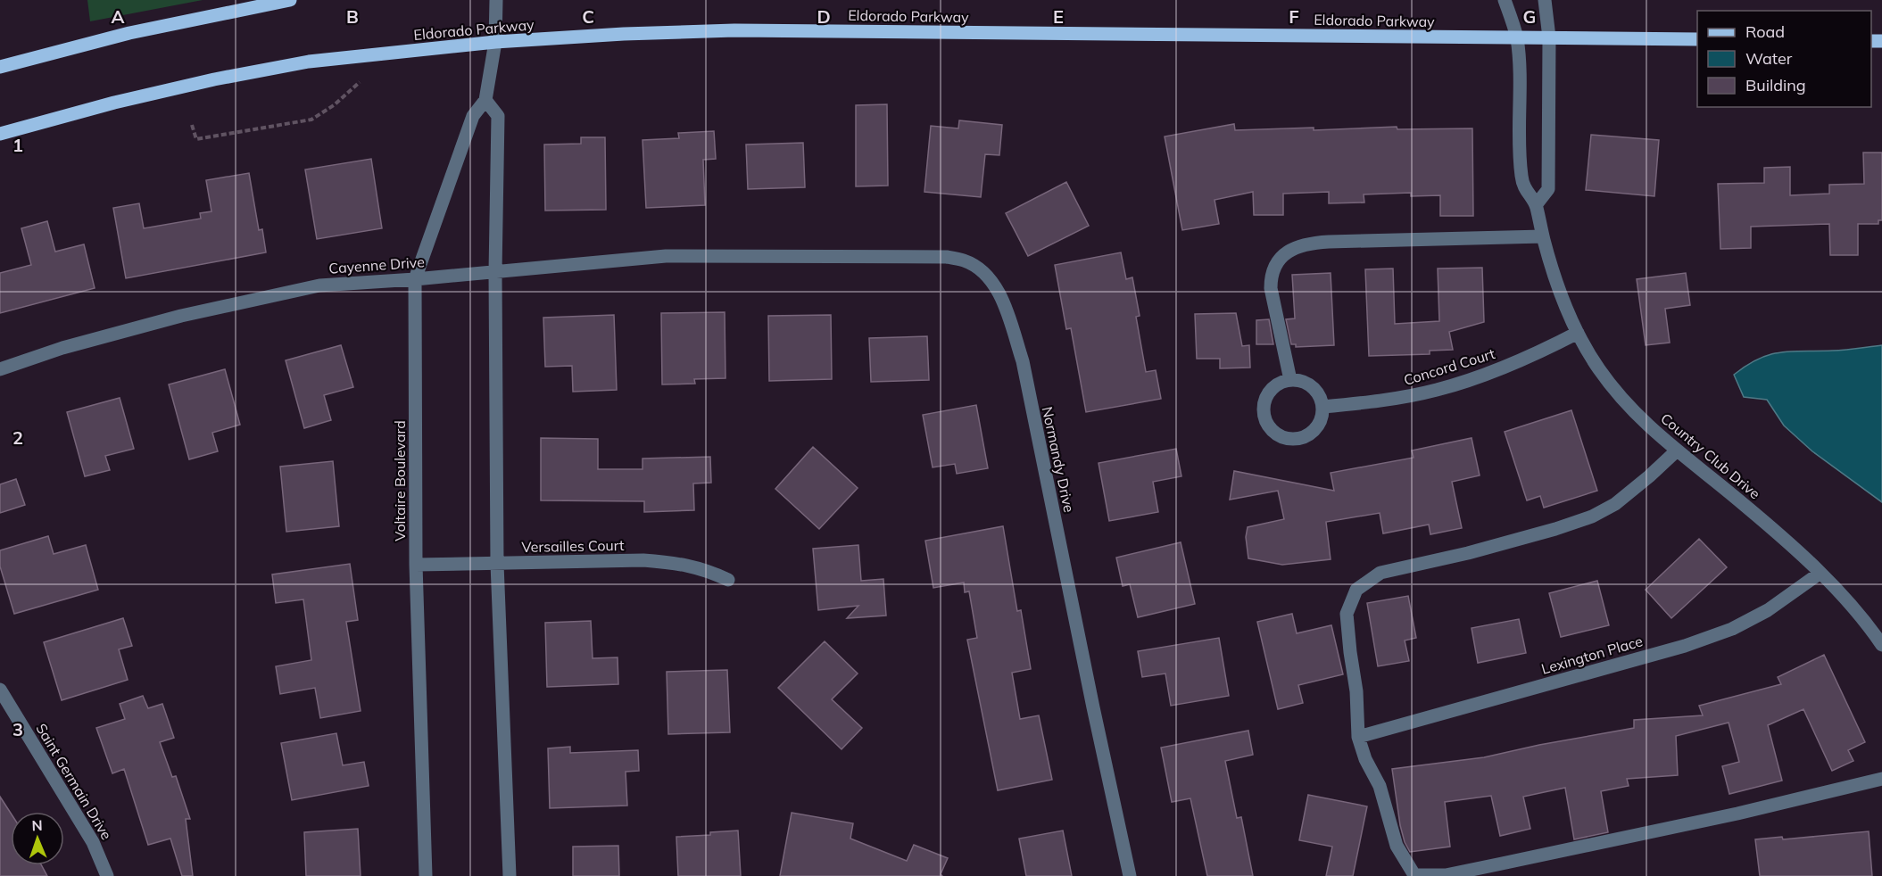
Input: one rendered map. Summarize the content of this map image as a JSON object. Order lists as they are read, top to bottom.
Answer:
{
  "streets": {
    "main road": ["Eldorado Parkway"],
    "street": [
      "Cayenne Drive",
      "Concord Court",
      "Country Club Drive",
      "Normandy Drive",
      "Voltaire Boulevard",
      "Versailles Court",
      "Lexington Place",
      "Saint Germain Drive"
    ]
  },
  "crossings": [
    ["Eldorado Parkway", "Country Club Drive"],
    ["Eldorado Parkway", "Voltaire Boulevard"],
    ["Cayenne Drive", "Normandy Drive"],
    ["Cayenne Drive", "Voltaire Boulevard"],
    ["Concord Court", "Country Club Drive"],
    ["Country Club Drive", "Lexington Place"],
    ["Voltaire Boulevard", "Versailles Court"]
  ],
  "legend": ["Road", "Water", "Building"],
  "north": "top",
  "grid": {
    "columns": [
      "A",
      "B",
      "C",
      "D",
      "E",
      "F",
      "G"
    ],
    "rows": ["1", "2", "3"]
  }
}
